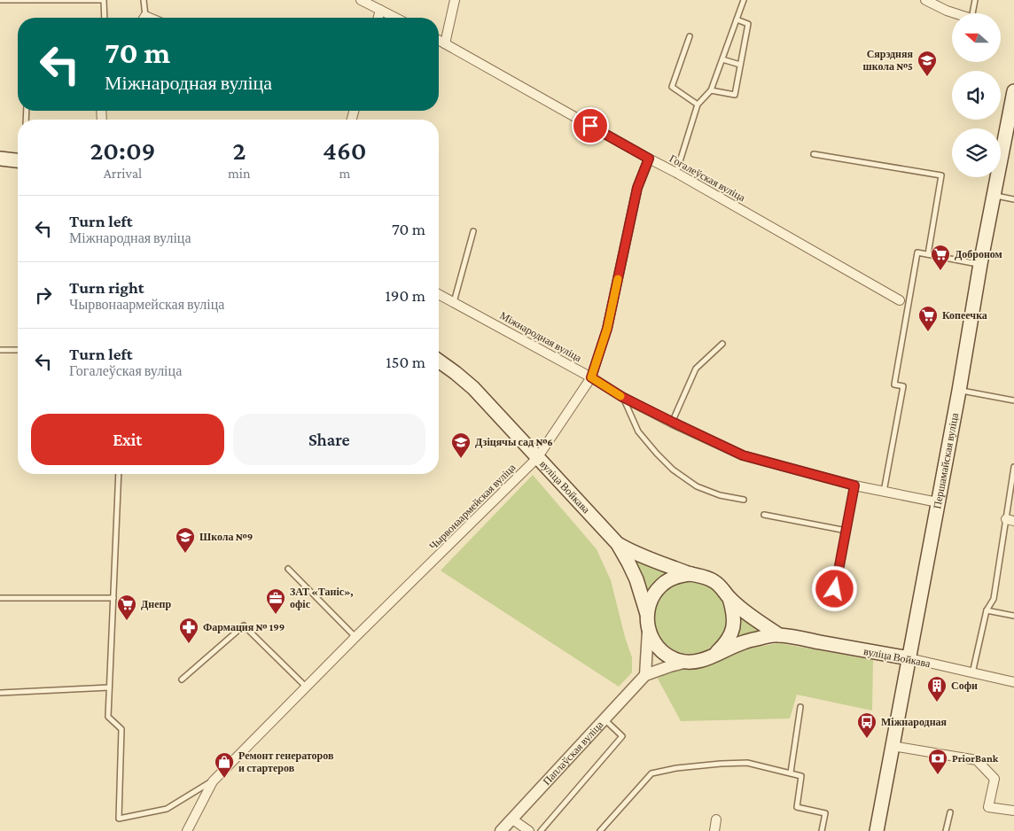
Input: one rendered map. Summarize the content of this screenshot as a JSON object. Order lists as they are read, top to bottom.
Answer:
{
  "streets": {
    "main road": ["Першамайская вуліца", "вуліца Войкава"],
    "street": [
      "Гогалеўская вуліца",
      "Міжнародная вуліца",
      "Чырвонаармейская вуліца",
      "Паплаўская вуліца"
    ]
  },
  "crossings": [
    ["Гогалеўская вуліца", "Чырвонаармейская вуліца"],
    ["Міжнародная вуліца", "Першамайская вуліца"],
    ["Міжнародная вуліца", "Чырвонаармейская вуліца"],
    ["Першамайская вуліца", "вуліца Войкава"],
    ["вуліца Войкава", "Чырвонаармейская вуліца"],
    ["вуліца Войкава", "Паплаўская вуліца"]
  ],
  "places": {
    "school or university": ["Сярэдняя школа №5", "Дзіцячы сад №6", "Школа №9"],
    "supermarket": ["Доброном", "Копеечка", "Днепр"],
    "office": ["ЗАТ «Таніс», офіс"],
    "pharmacy": ["Фармация № 199"],
    "building": ["Софи"],
    "bus stop": ["Міжнародная"],
    "bank": ["PriorBank"],
    "shop": ["Ремонт генераторов и стартеров"]
  },
  "north": "left",
  "page": {
    "turn": ["70 m", "Міжнародная вуліца"],
    "eta": [
      "20:09",
      "Arrival",
      "2",
      "min",
      "460",
      "m"
    ],
    "list": [
      {
        "name": "Turn left",
        "note": "Міжнародная вуліца",
        "value": "70 m"
      },
      {
        "name": "Turn right",
        "note": "Чырвонаармейская вуліца",
        "value": "190 m"
      },
      {
        "name": "Turn left",
        "note": "Гогалеўская вуліца",
        "value": "150 m"
      }
    ],
    "buttons": ["Exit", "Share"]
  }
}
